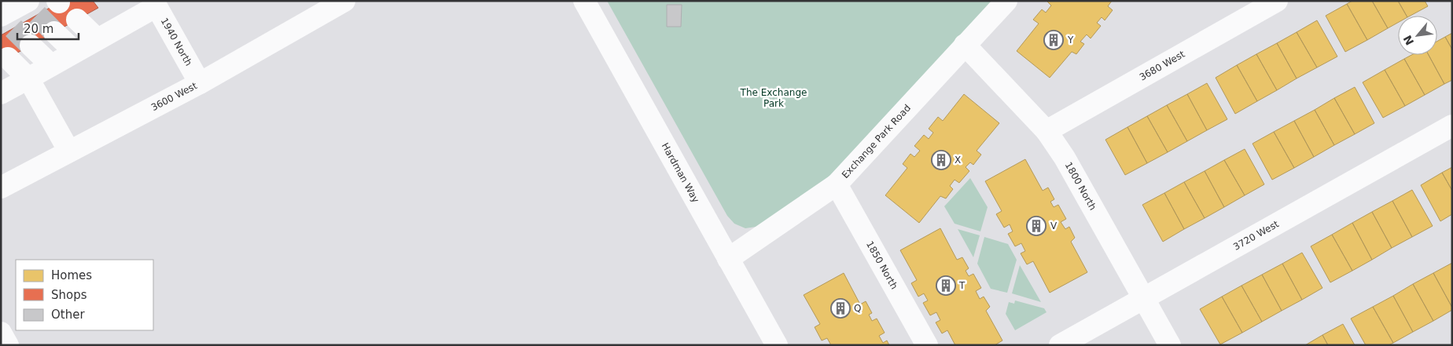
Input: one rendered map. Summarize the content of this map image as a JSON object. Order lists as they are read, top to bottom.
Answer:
{
  "streets": {
    "main road": [
      "1940 North",
      "3680 West",
      "3600 West",
      "Exchange Park Road",
      "Hardman Way",
      "1800 North",
      "3720 West",
      "1850 North"
    ]
  },
  "crossings": [
    ["1940 North", "3600 West"],
    ["3680 West", "1800 North"],
    ["Exchange Park Road", "Hardman Way"],
    ["Exchange Park Road", "1800 North"],
    ["Exchange Park Road", "1850 North"],
    ["1800 North", "3720 West"]
  ],
  "parks": ["The Exchange Park"],
  "places": {
    "building": [
      "Y",
      "X",
      "V",
      "T",
      "Q"
    ]
  },
  "legend": ["Homes", "Shops", "Other"],
  "scale_bar": "20 m",
  "north": "bottom left"
}
